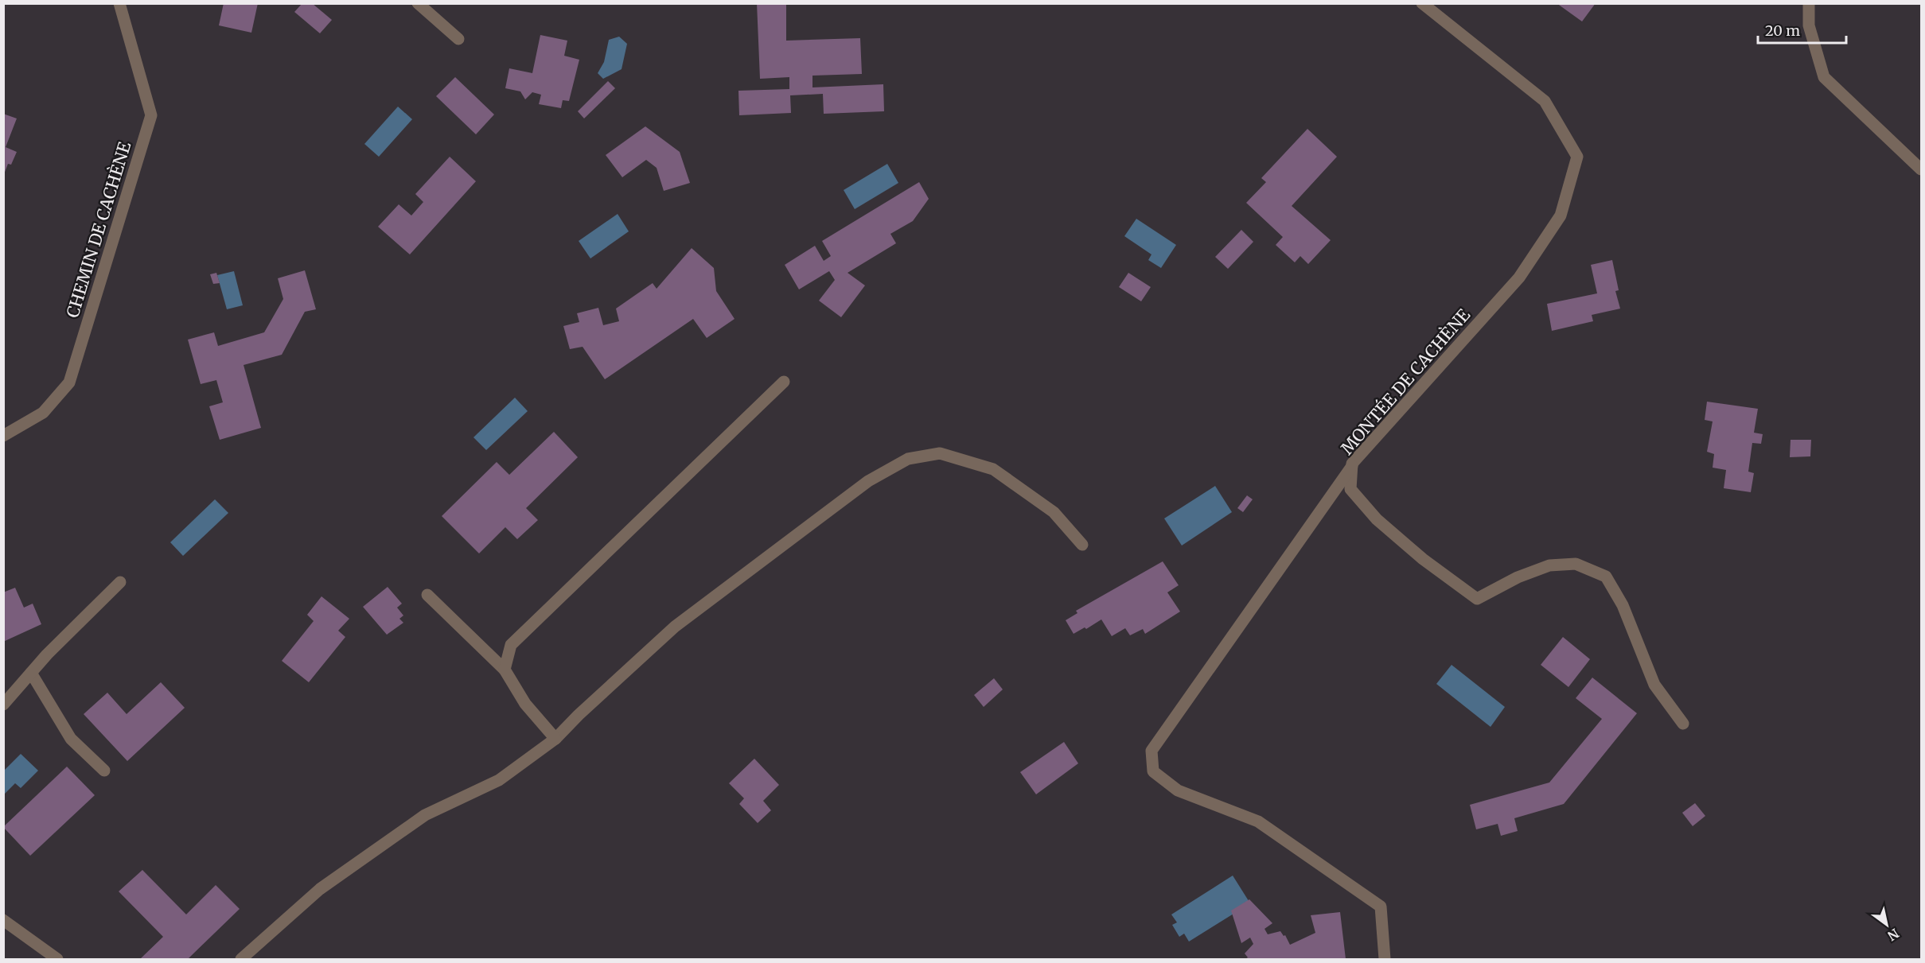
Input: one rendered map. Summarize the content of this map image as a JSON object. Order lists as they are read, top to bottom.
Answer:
{
  "streets": {
    "street": ["CHEMIN DE CACHÈNE", "MONTÉE DE CACHÈNE"]
  },
  "scale_bar": "20 m",
  "north": "bottom right"
}
